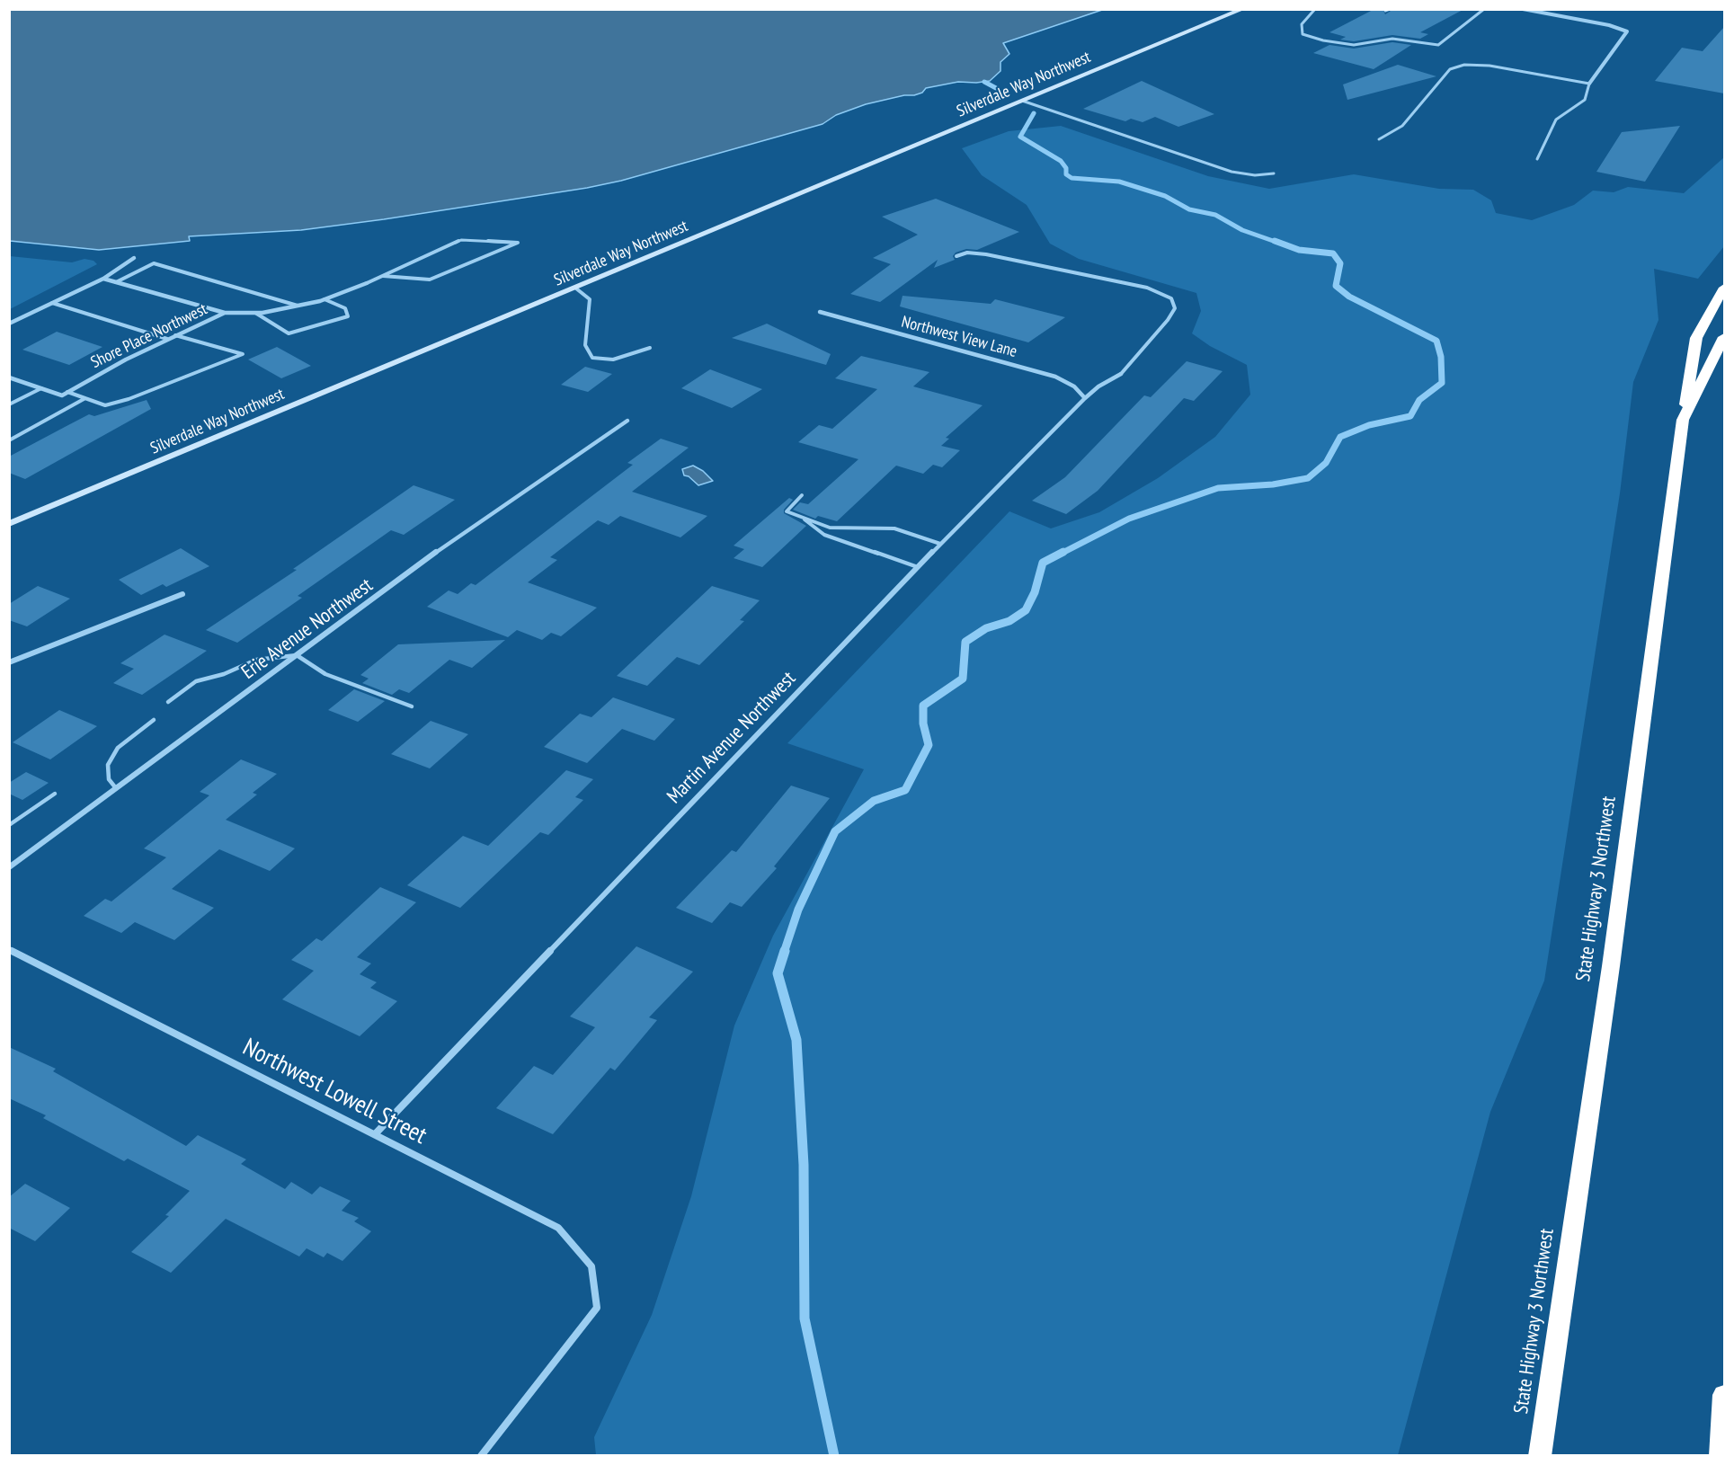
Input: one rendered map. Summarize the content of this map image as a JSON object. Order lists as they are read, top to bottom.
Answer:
{
  "streets": {
    "highway": ["State Highway 3 Northwest"],
    "main road": ["Silverdale Way Northwest"],
    "street": [
      "Shore Place Northwest",
      "Northwest View Lane",
      "Erie Avenue Northwest",
      "Martin Avenue Northwest",
      "Northwest Lowell Street"
    ]
  },
  "crossings": [
    ["Northwest View Lane", "Martin Avenue Northwest"],
    ["Martin Avenue Northwest", "Northwest Lowell Street"]
  ]
}
